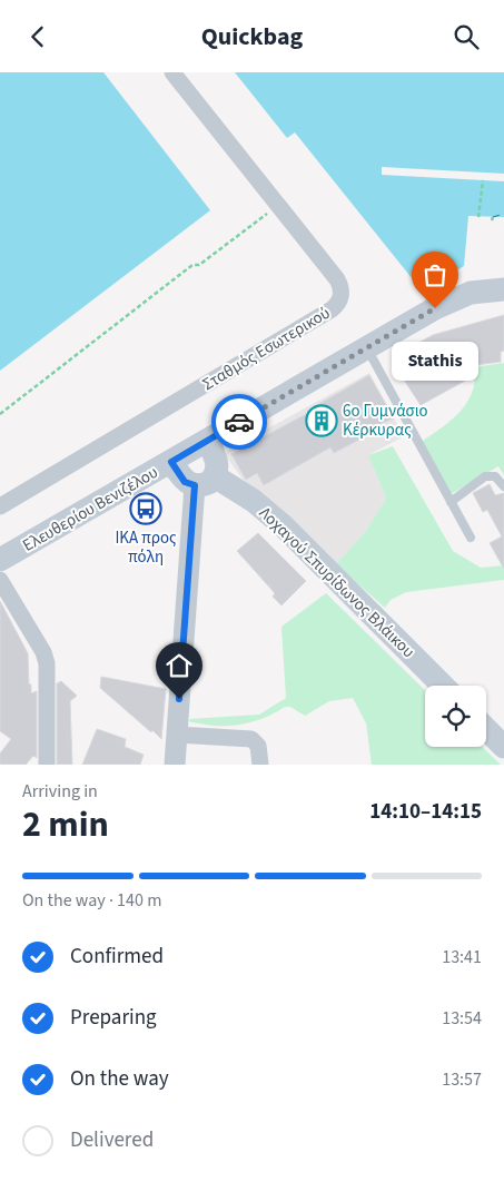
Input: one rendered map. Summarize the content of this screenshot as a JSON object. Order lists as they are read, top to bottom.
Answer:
{
  "streets": {
    "main road": ["Ελευθερίου Βενιζέλου", "Λοχαγού Σπυρίδωνος Βλάικου"],
    "street": ["Σταθμός Εσωτερικού"]
  },
  "crossings": [
    ["Ελευθερίου Βενιζέλου", "Λοχαγού Σπυρίδωνος Βλάικου"]
  ],
  "places": {
    "other": ["Stathis"],
    "building": ["6ο Γυμνάσιο Κέρκυρας"],
    "bus stop": ["ΙΚΑ προς πόλη"]
  },
  "page": {
    "header": "Quickbag",
    "bubble": "Stathis",
    "heading": ["2 min", "Arriving in", "14:10–14:15"],
    "bar": "On the way · 140 m",
    "list": [
      ["Confirmed", "13:41"],
      ["Preparing", "13:54"],
      ["On the way", "13:57"],
      "Delivered"
    ]
  }
}
